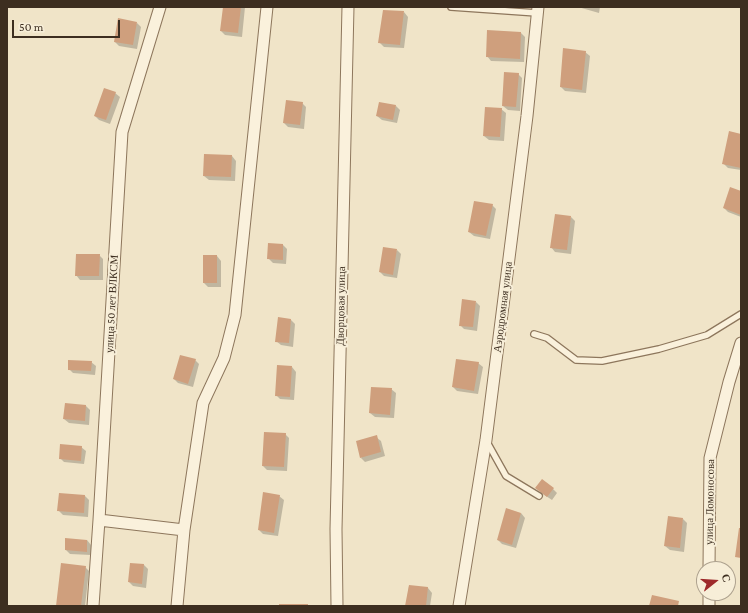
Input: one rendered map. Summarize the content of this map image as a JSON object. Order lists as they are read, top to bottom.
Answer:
{
  "streets": {
    "street": [
      "улица 50 лет ВЛКСМ",
      "Дворцовая улица",
      "Аэродромная улица",
      "улица Ломоносова"
    ]
  },
  "scale_bar": "50 m",
  "north": "right"
}
